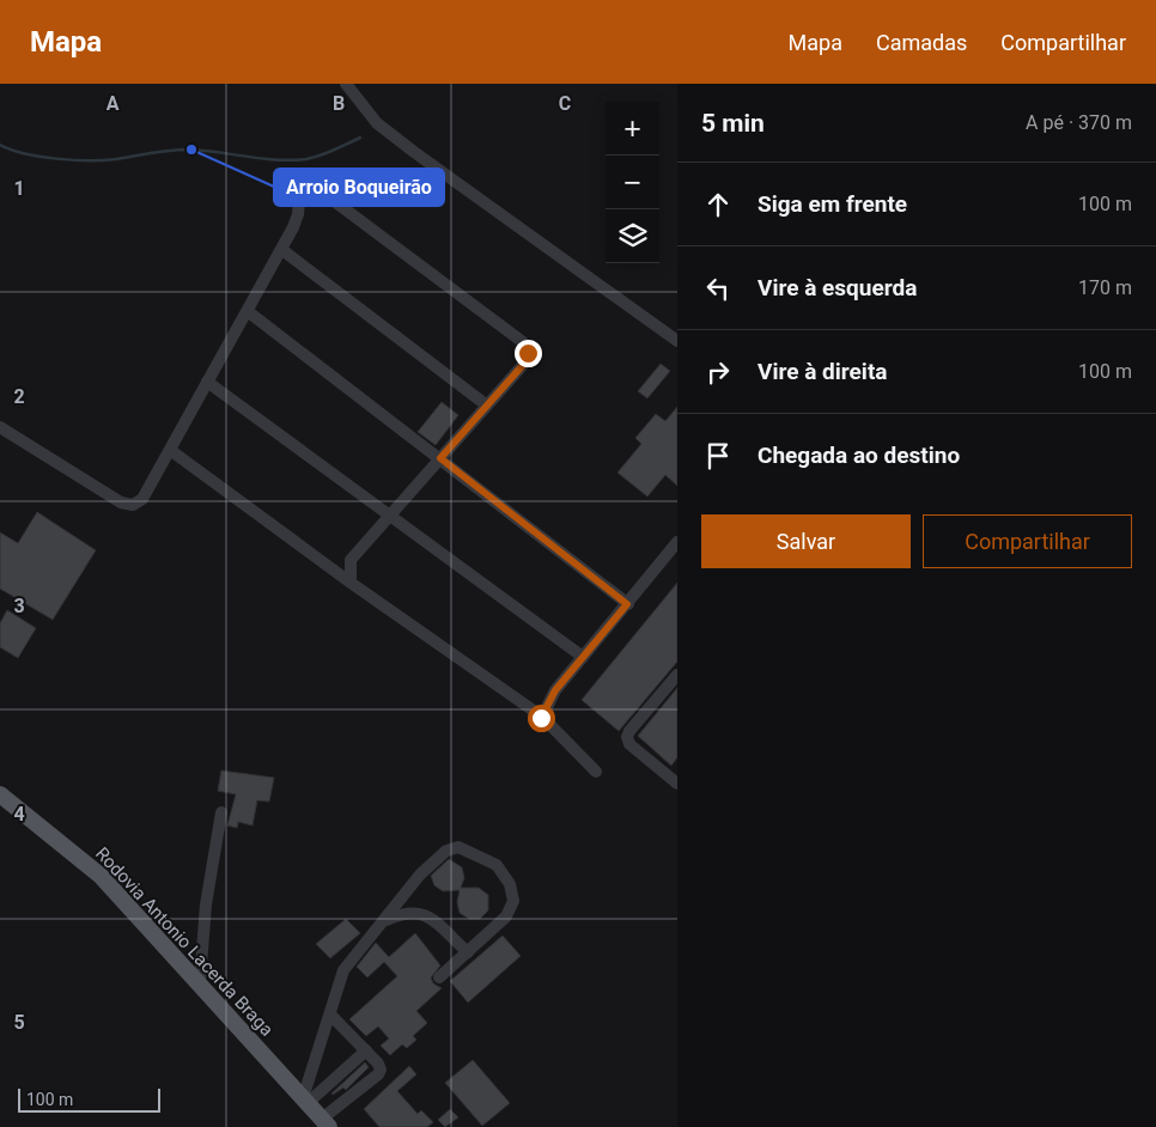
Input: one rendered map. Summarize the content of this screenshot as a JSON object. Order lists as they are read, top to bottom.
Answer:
{
  "streets": {
    "main road": ["Rodovia Antonio Lacerda Braga"]
  },
  "places": ["Arroio Boqueirão"],
  "scale_bar": "100 m",
  "page": {
    "header": "Mapa",
    "nav": ["Mapa", "Camadas", "Compartilhar"],
    "heading": ["5 min", "A pé · 370 m"],
    "map_buttons": ["+", "−"],
    "list": [
      ["Siga em frente", "100 m"],
      ["Vire à esquerda", "170 m"],
      ["Vire à direita", "100 m"],
      "Chegada ao destino"
    ],
    "buttons": ["Salvar", "Compartilhar"],
    "scale": "100 m"
  },
  "grid": {
    "columns": ["A", "B", "C"],
    "rows": [
      "1",
      "2",
      "3",
      "4",
      "5"
    ]
  }
}
